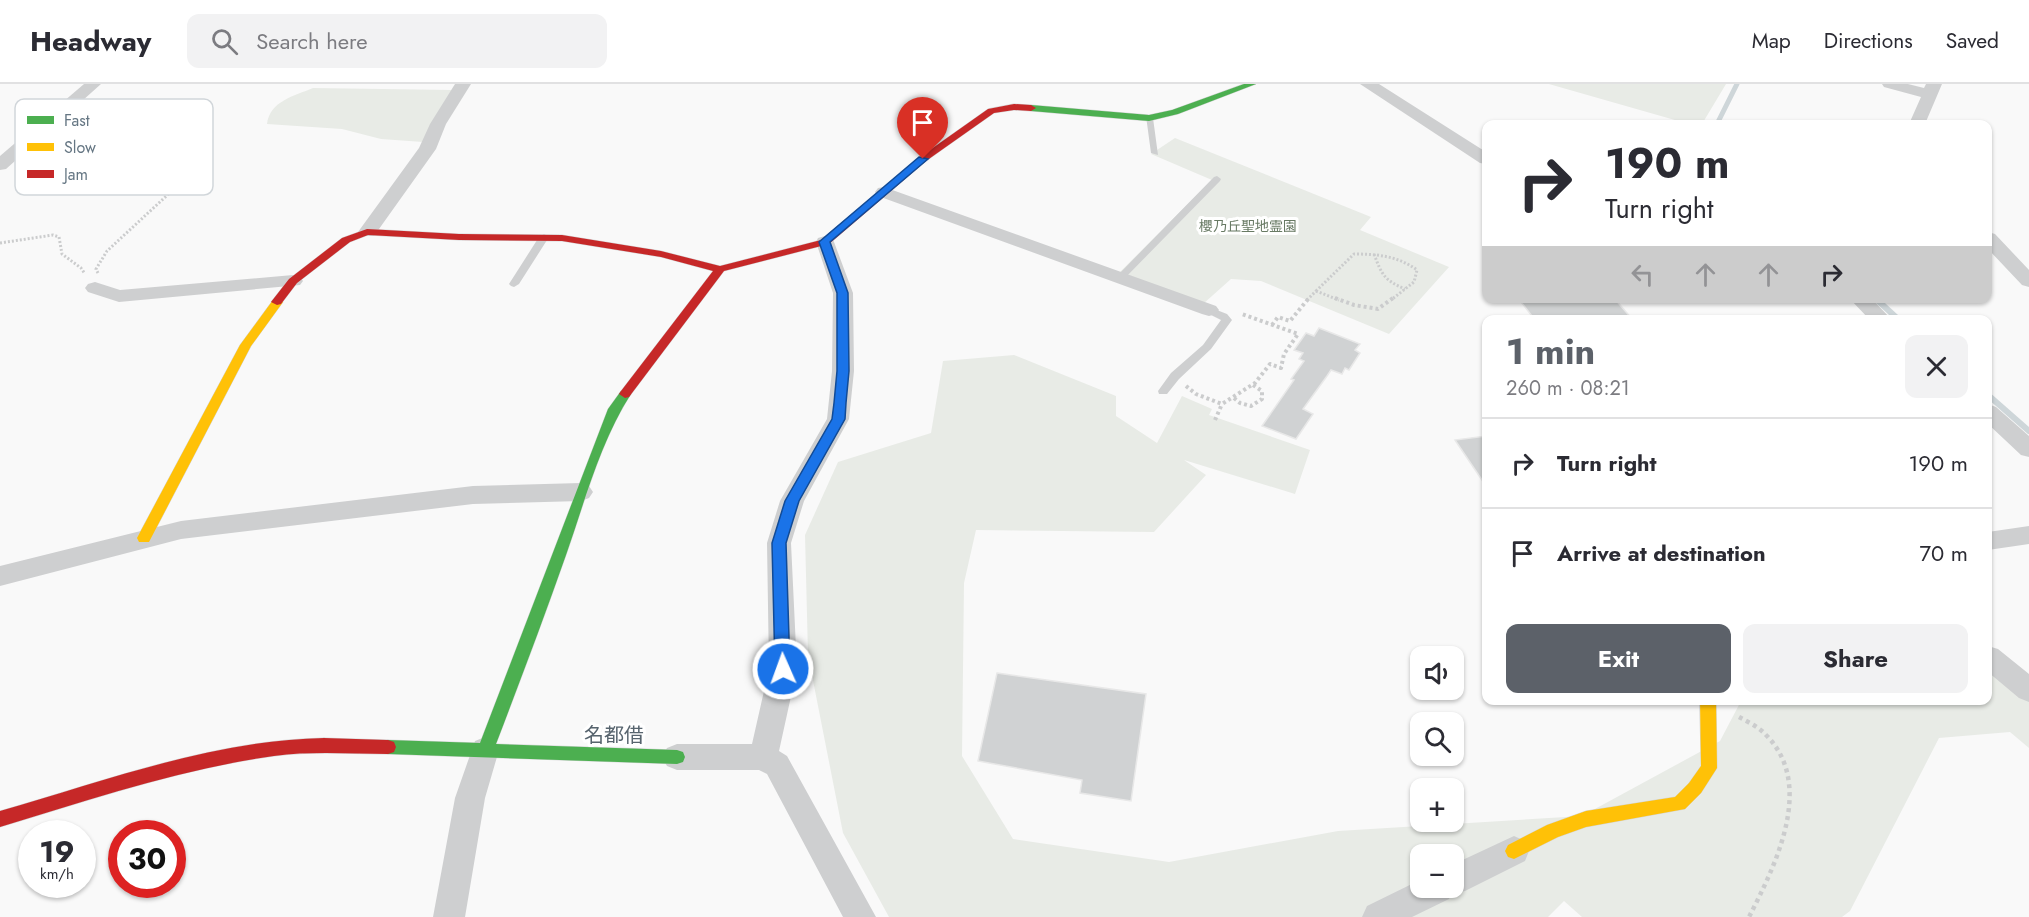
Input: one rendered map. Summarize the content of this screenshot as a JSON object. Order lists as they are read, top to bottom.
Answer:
{
  "districts": ["名都借"],
  "parks": ["櫻乃丘聖地霊園"],
  "legend": ["Fast", "Slow", "Jam"],
  "page": {
    "header": "Headway",
    "search": "Search here",
    "nav": ["Map", "Directions", "Saved"],
    "turn": ["190 m", "Turn right"],
    "heading": ["1 min", "260 m · 08:21"],
    "list": [
      {
        "name": "Turn right",
        "value": "190 m"
      },
      {
        "name": "Arrive at destination",
        "value": "70 m"
      }
    ],
    "buttons": ["Exit", "Share"],
    "map_buttons": ["+", "−"],
    "speed": "19 km/h",
    "limit": "30"
  }
}
